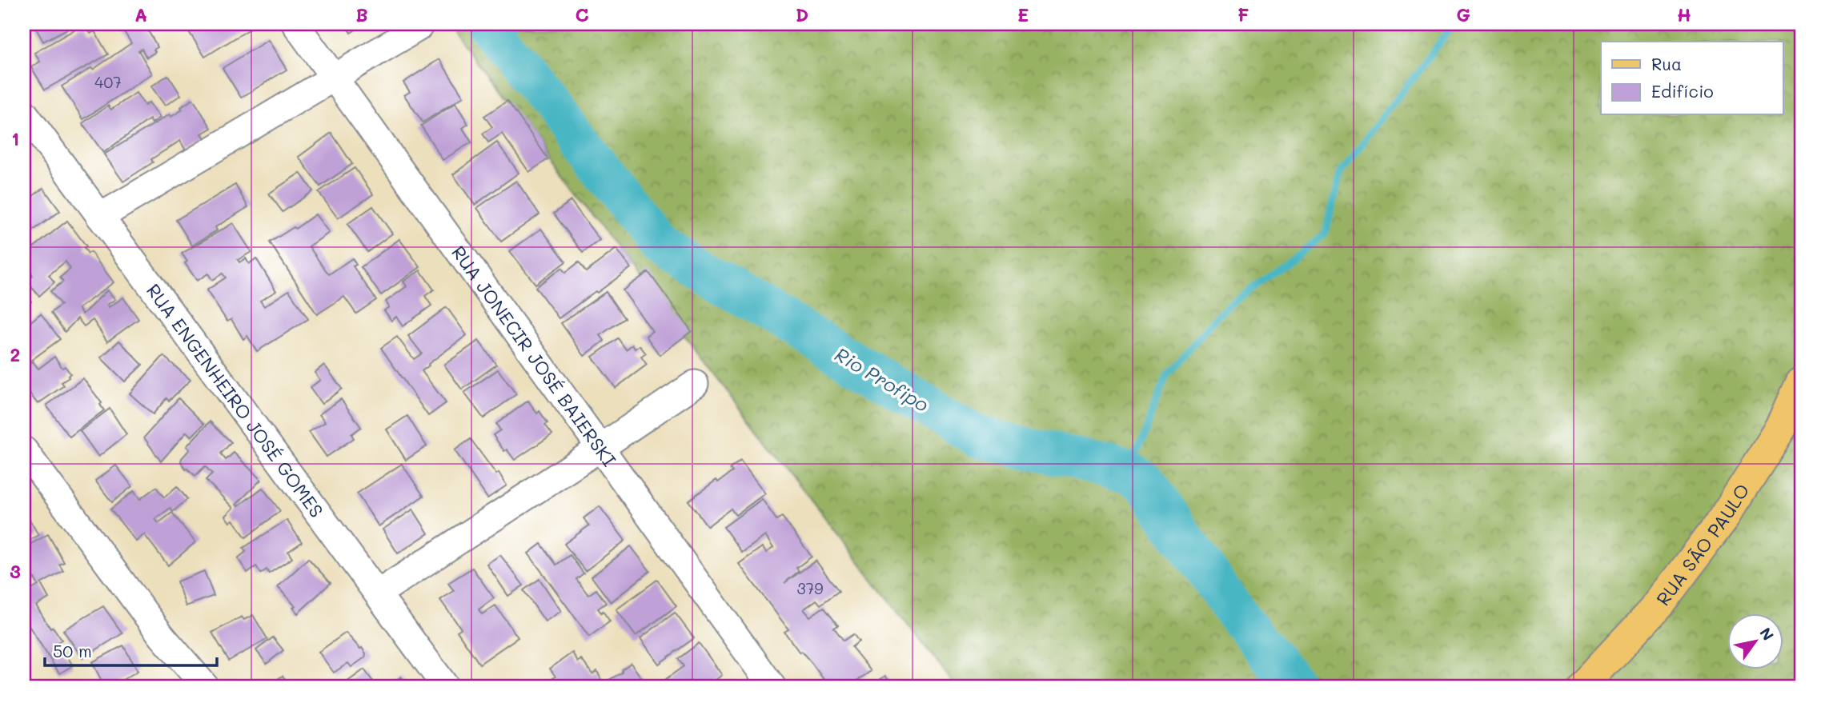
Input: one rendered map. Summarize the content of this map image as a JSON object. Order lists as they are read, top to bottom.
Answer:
{
  "streets": {
    "main road": ["RUA SÃO PAULO"],
    "street": ["RUA JONECIR JOSÉ BAIERSKI", "RUA ENGENHEIRO JOSÉ GOMES"]
  },
  "water": ["Rio Profipo"],
  "house_numbers": ["407", "379"],
  "legend": ["Rua", "Edifício"],
  "scale_bar": "50 m",
  "north": "top right",
  "grid": {
    "columns": [
      "A",
      "B",
      "C",
      "D",
      "E",
      "F",
      "G",
      "H"
    ],
    "rows": ["1", "2", "3"]
  }
}
